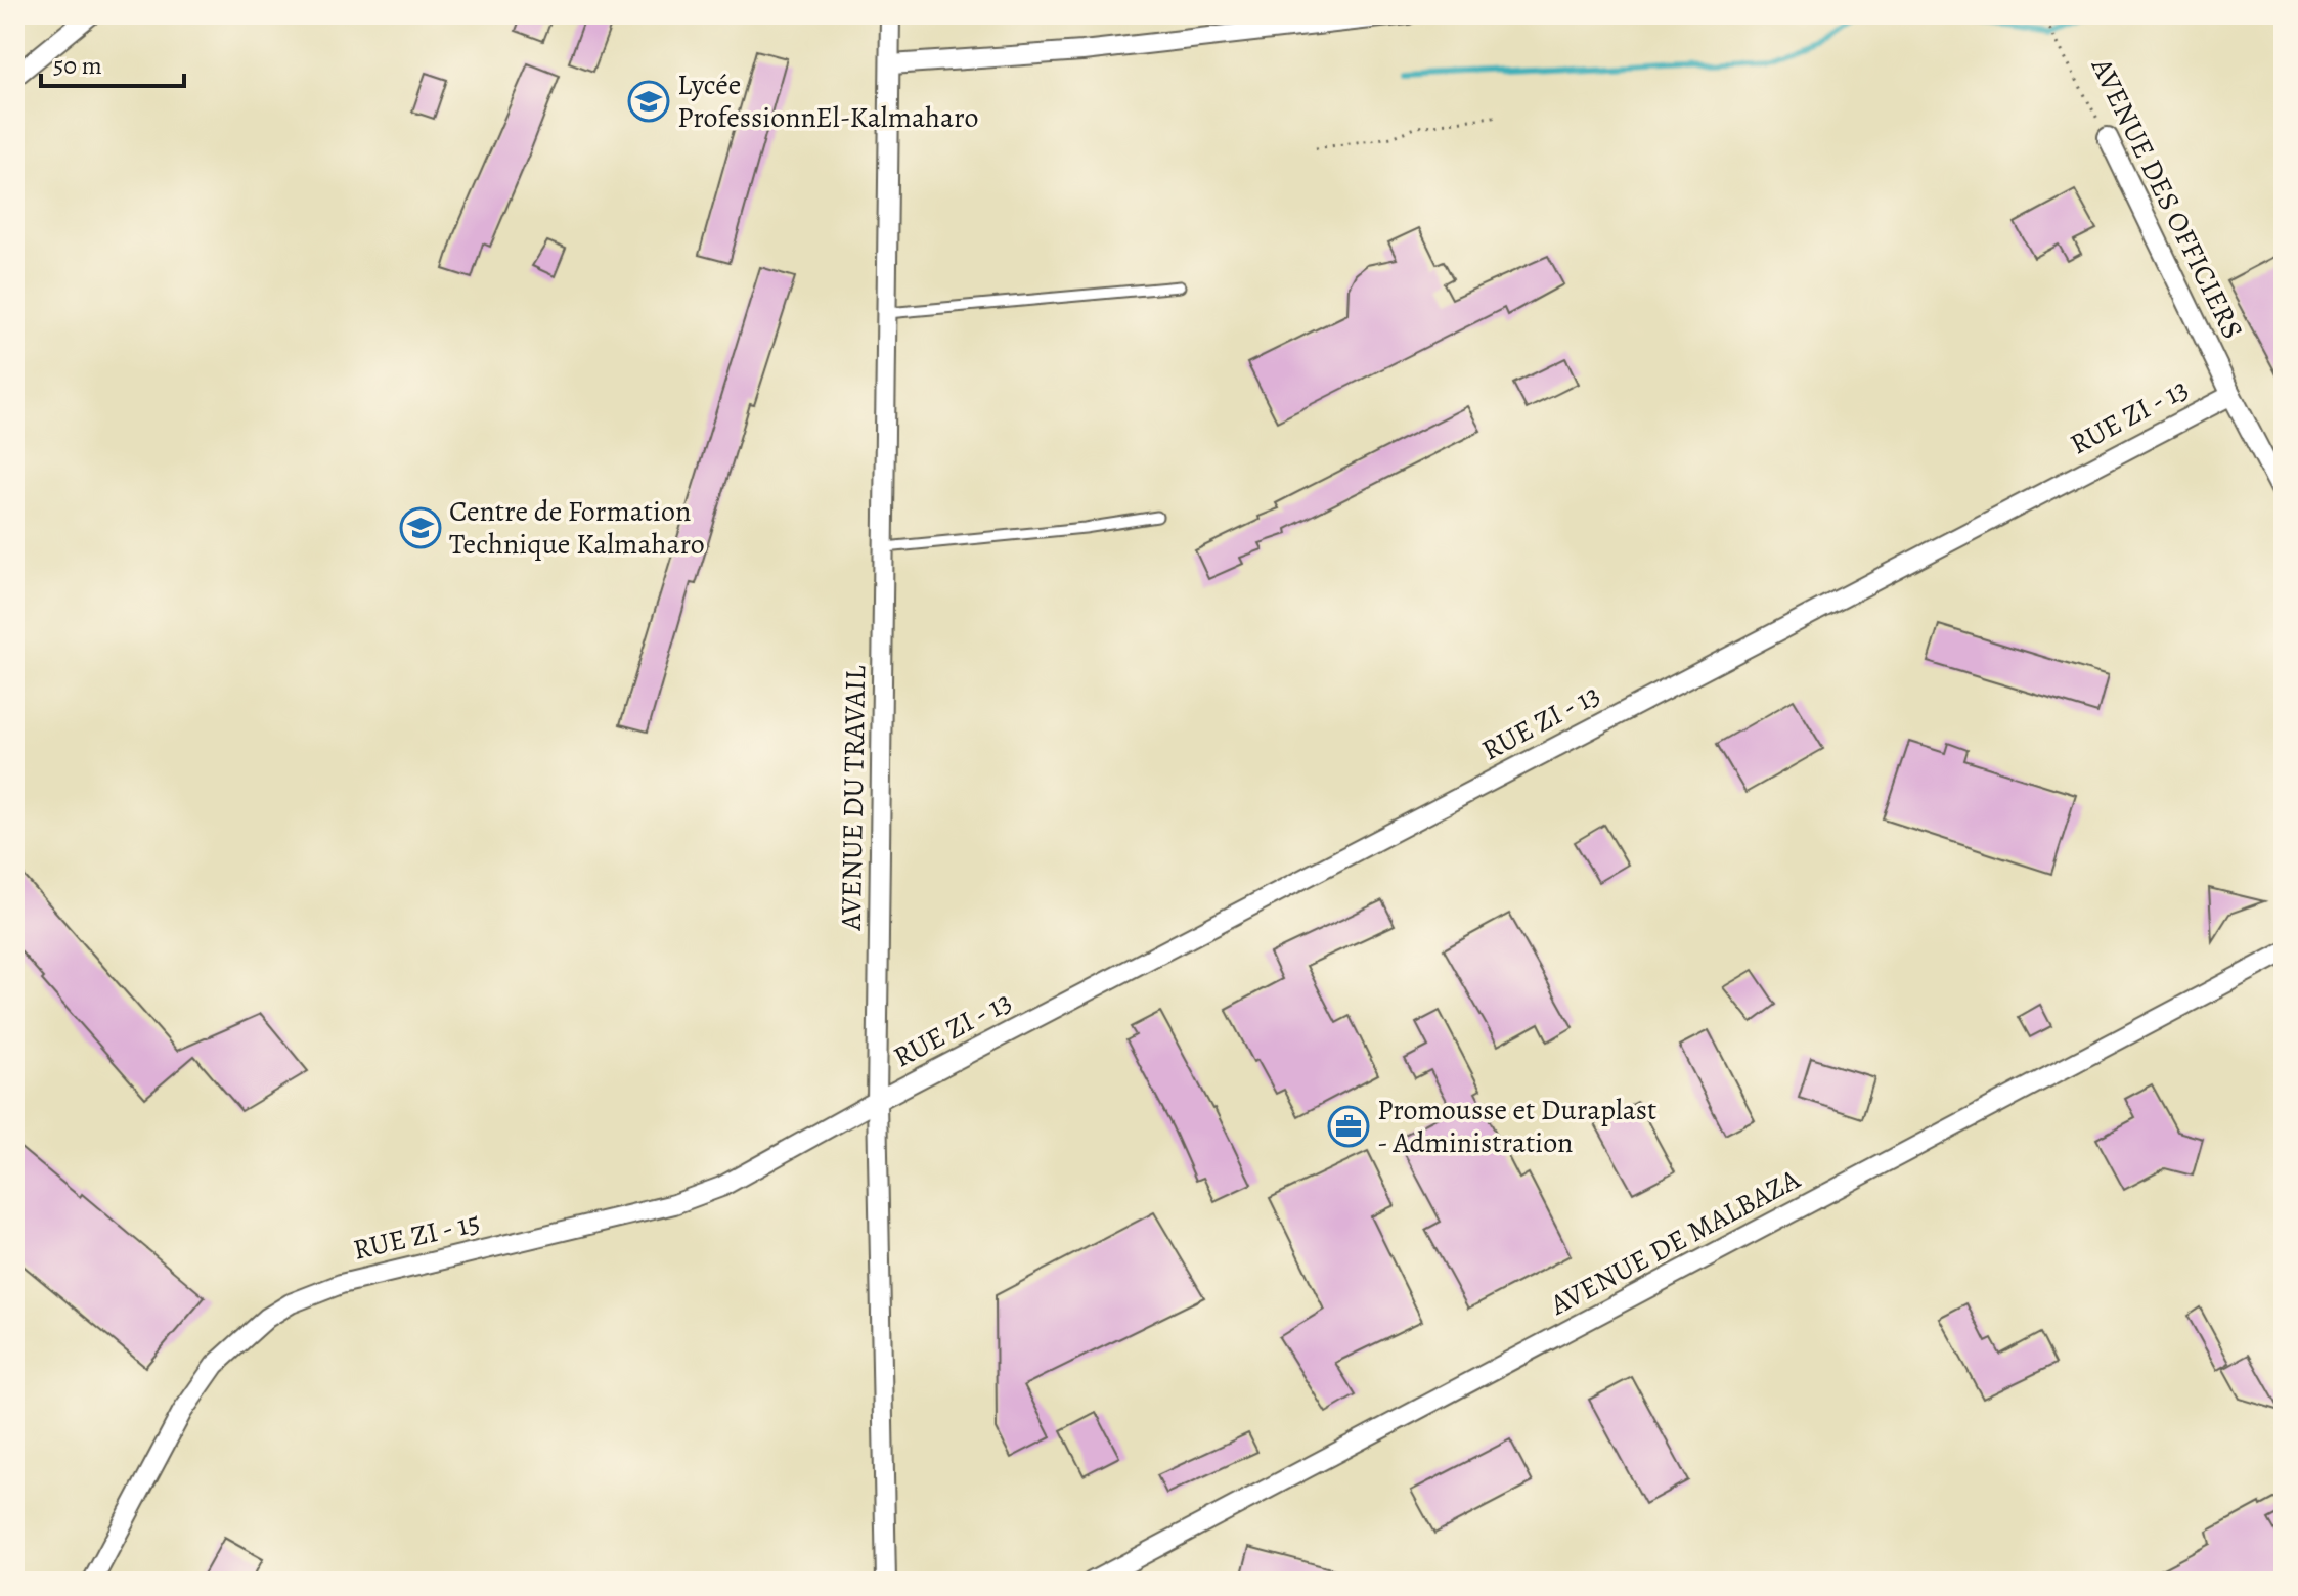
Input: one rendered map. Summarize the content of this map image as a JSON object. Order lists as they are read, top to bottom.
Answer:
{
  "streets": {
    "street": [
      "AVENUE DES OFFICIERS",
      "RUE ZI - 13",
      "AVENUE DU TRAVAIL",
      "RUE ZI - 15",
      "AVENUE DE MALBAZA"
    ]
  },
  "crossings": [
    ["AVENUE DES OFFICIERS", "RUE ZI - 13"],
    ["RUE ZI - 13", "AVENUE DU TRAVAIL"],
    ["RUE ZI - 13", "RUE ZI - 15"],
    ["AVENUE DU TRAVAIL", "RUE ZI - 15"]
  ],
  "places": {
    "school or university": ["Lycée ProfessionnEl-Kalmaharo", "Centre de Formation Technique Kalmaharo"],
    "office": ["Promousse et Duraplast - Administration"]
  },
  "scale_bar": "50 m"
}
